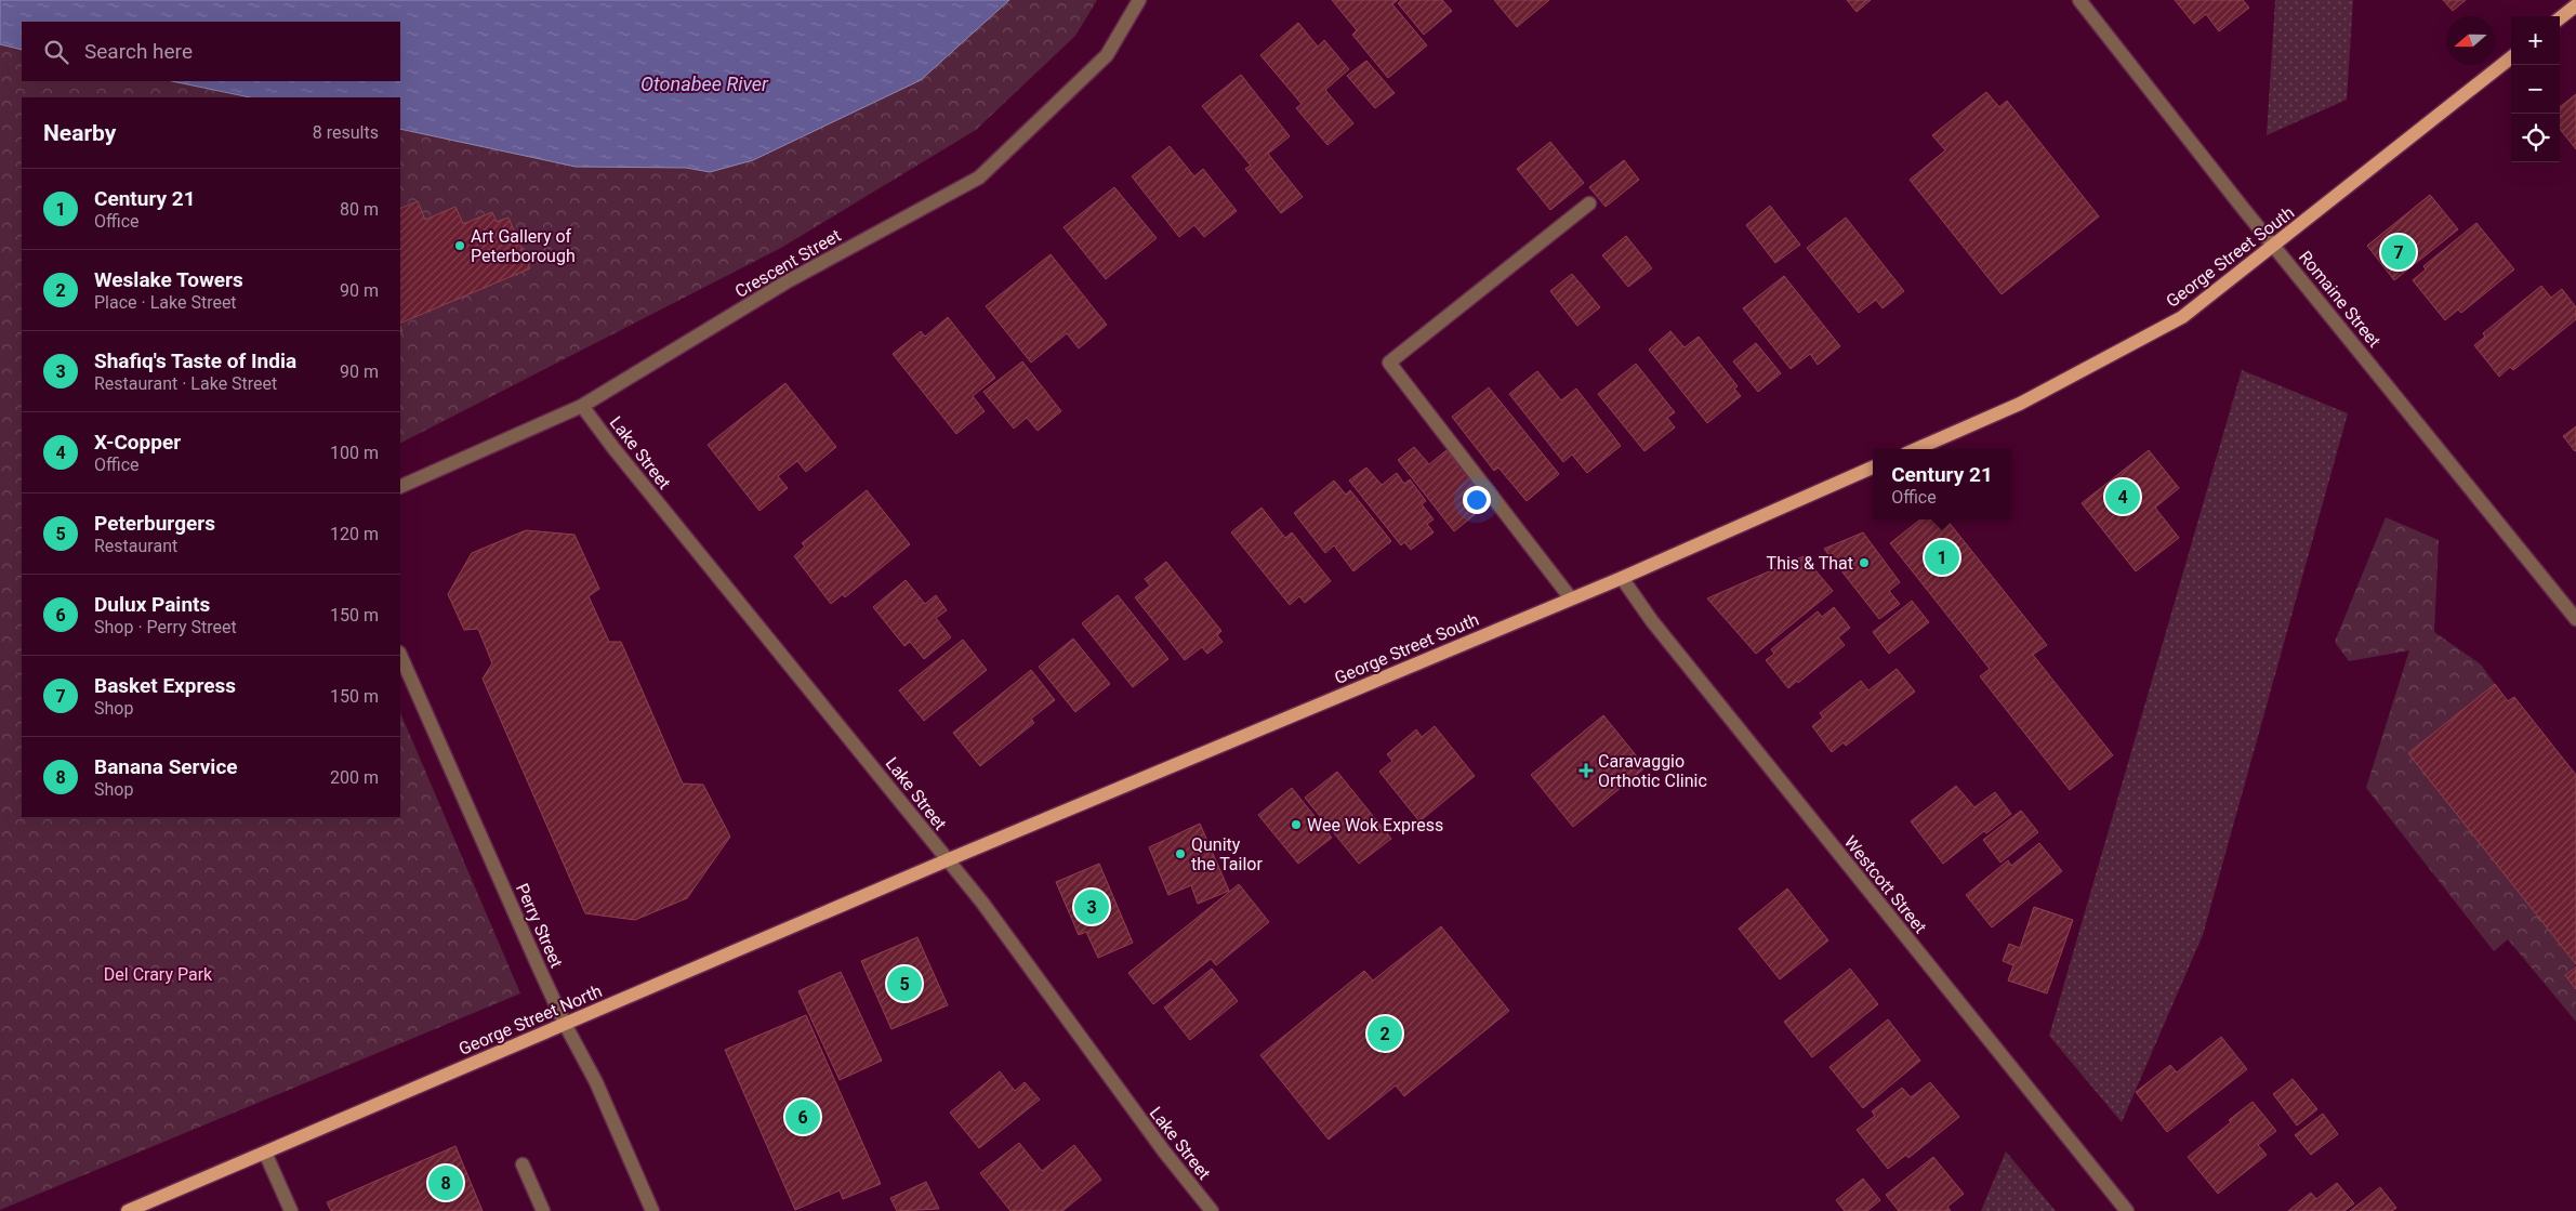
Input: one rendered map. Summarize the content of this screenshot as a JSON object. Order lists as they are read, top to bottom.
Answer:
{
  "streets": {
    "main road": ["George Street South", "George Street North"],
    "street": [
      "Crescent Street",
      "Romaine Street",
      "Lake Street",
      "Westcott Street",
      "Perry Street"
    ]
  },
  "crossings": [
    ["George Street South", "Romaine Street"],
    ["George Street South", "Lake Street"],
    ["George Street South", "Westcott Street"],
    ["George Street South", "George Street North"],
    ["Crescent Street", "Lake Street"],
    ["Lake Street", "George Street North"],
    ["Perry Street", "George Street North"]
  ],
  "water": ["Otonabee River"],
  "parks": ["Del Crary Park"],
  "places": {
    "other": [
      "Art Gallery of Peterborough",
      "This & That",
      "Wee Wok Express",
      "Qunity the Tailor"
    ],
    "health": ["Caravaggio Orthotic Clinic"]
  },
  "north": "left",
  "page": {
    "map_buttons": ["+", "−"],
    "search": "Search here",
    "heading": ["Nearby", "8 results"],
    "list": [
      {
        "mark": "1",
        "name": "Century 21",
        "note": "Office",
        "value": "80 m"
      },
      {
        "mark": "2",
        "name": "Weslake Towers",
        "note": "Place · Lake Street",
        "value": "90 m"
      },
      {
        "mark": "3",
        "name": "Shafiq's Taste of India",
        "note": "Restaurant · Lake Street",
        "value": "90 m"
      },
      {
        "mark": "4",
        "name": "X-Copper",
        "note": "Office",
        "value": "100 m"
      },
      {
        "mark": "5",
        "name": "Peterburgers",
        "note": "Restaurant",
        "value": "120 m"
      },
      {
        "mark": "6",
        "name": "Dulux Paints",
        "note": "Shop · Perry Street",
        "value": "150 m"
      },
      {
        "mark": "7",
        "name": "Basket Express",
        "note": "Shop",
        "value": "150 m"
      },
      {
        "mark": "8",
        "name": "Banana Service",
        "note": "Shop",
        "value": "200 m"
      }
    ],
    "pins": [
      "7",
      "4",
      "1",
      "3",
      "5",
      "2",
      "6",
      "8"
    ],
    "popup": ["Century 21", "Office"]
  }
}
